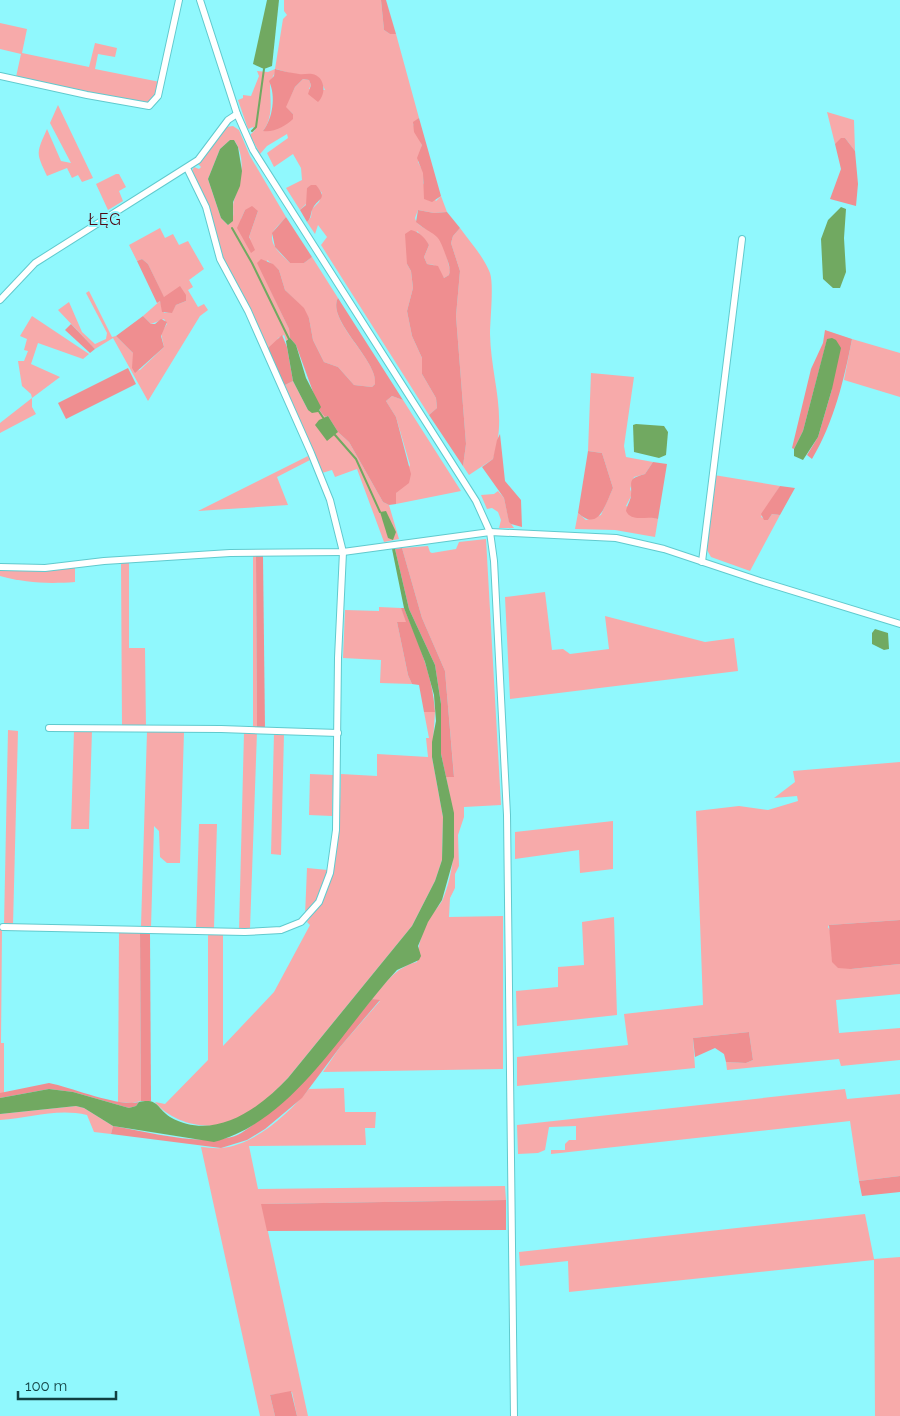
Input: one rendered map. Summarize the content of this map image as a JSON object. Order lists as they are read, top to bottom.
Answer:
{
  "districts": ["ŁĘG"],
  "scale_bar": "100 m"
}
